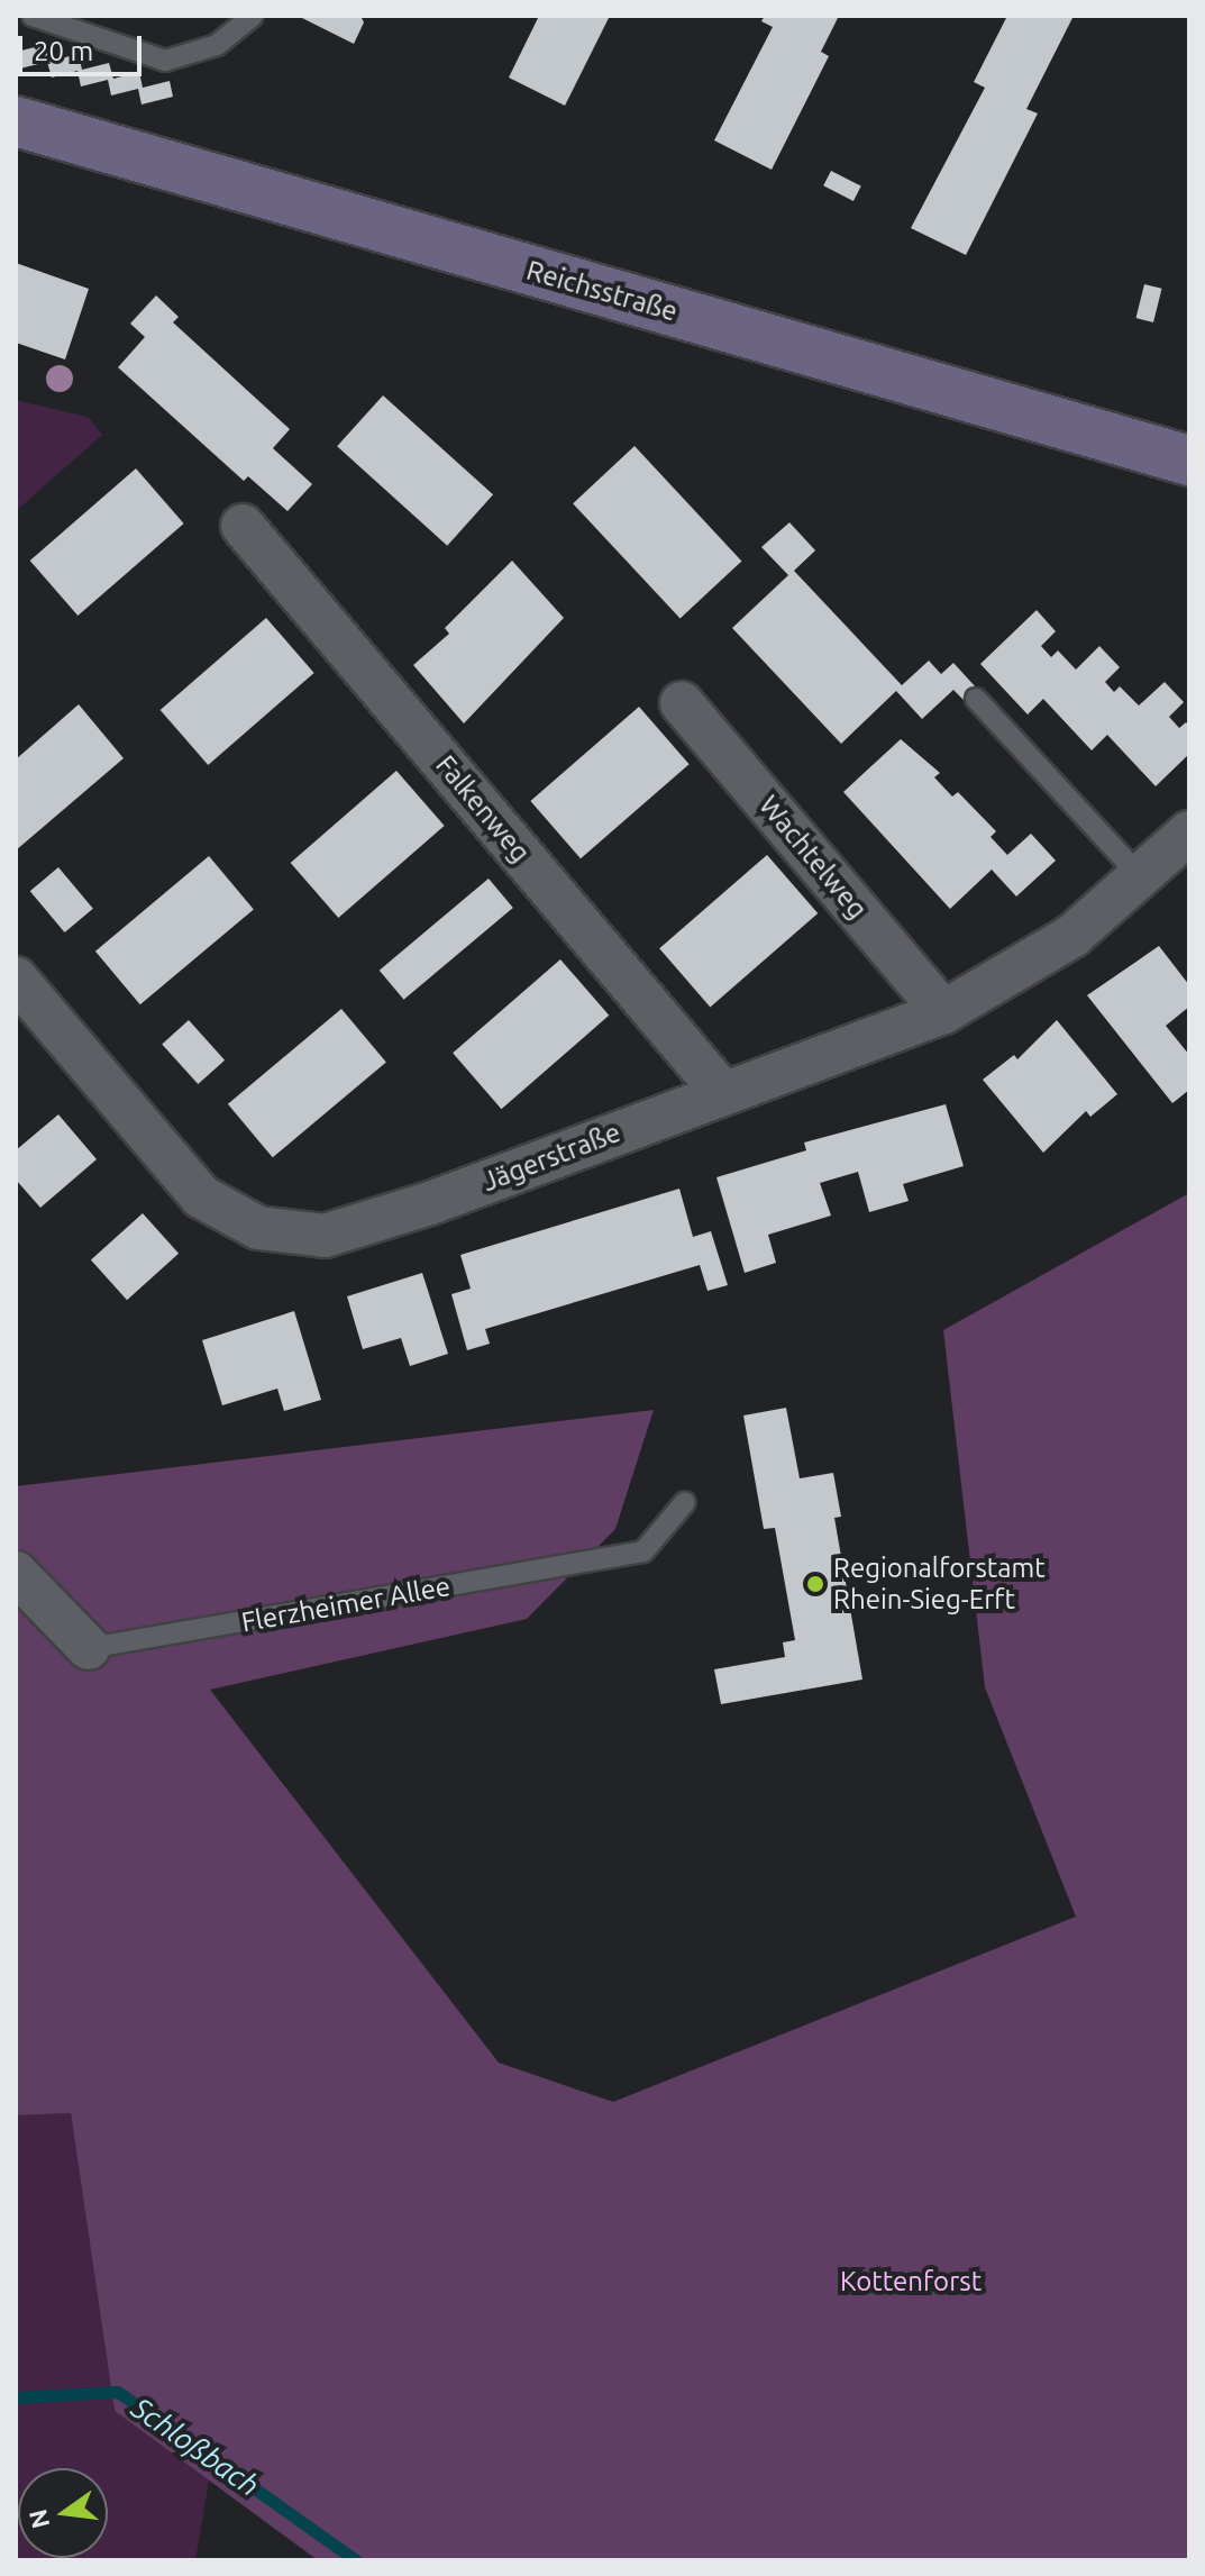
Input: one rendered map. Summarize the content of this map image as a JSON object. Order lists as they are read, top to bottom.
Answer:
{
  "streets": {
    "main road": ["Reichsstraße"],
    "street": [
      "Falkenweg",
      "Wachtelweg",
      "Jägerstraße",
      "Flerzheimer Allee"
    ]
  },
  "crossings": [
    ["Falkenweg", "Jägerstraße"],
    ["Wachtelweg", "Jägerstraße"]
  ],
  "water": ["Schloßbach"],
  "parks": ["Kottenforst"],
  "places": ["Regionalforstamt Rhein-Sieg-Erft"],
  "scale_bar": "20 m",
  "north": "left"
}
